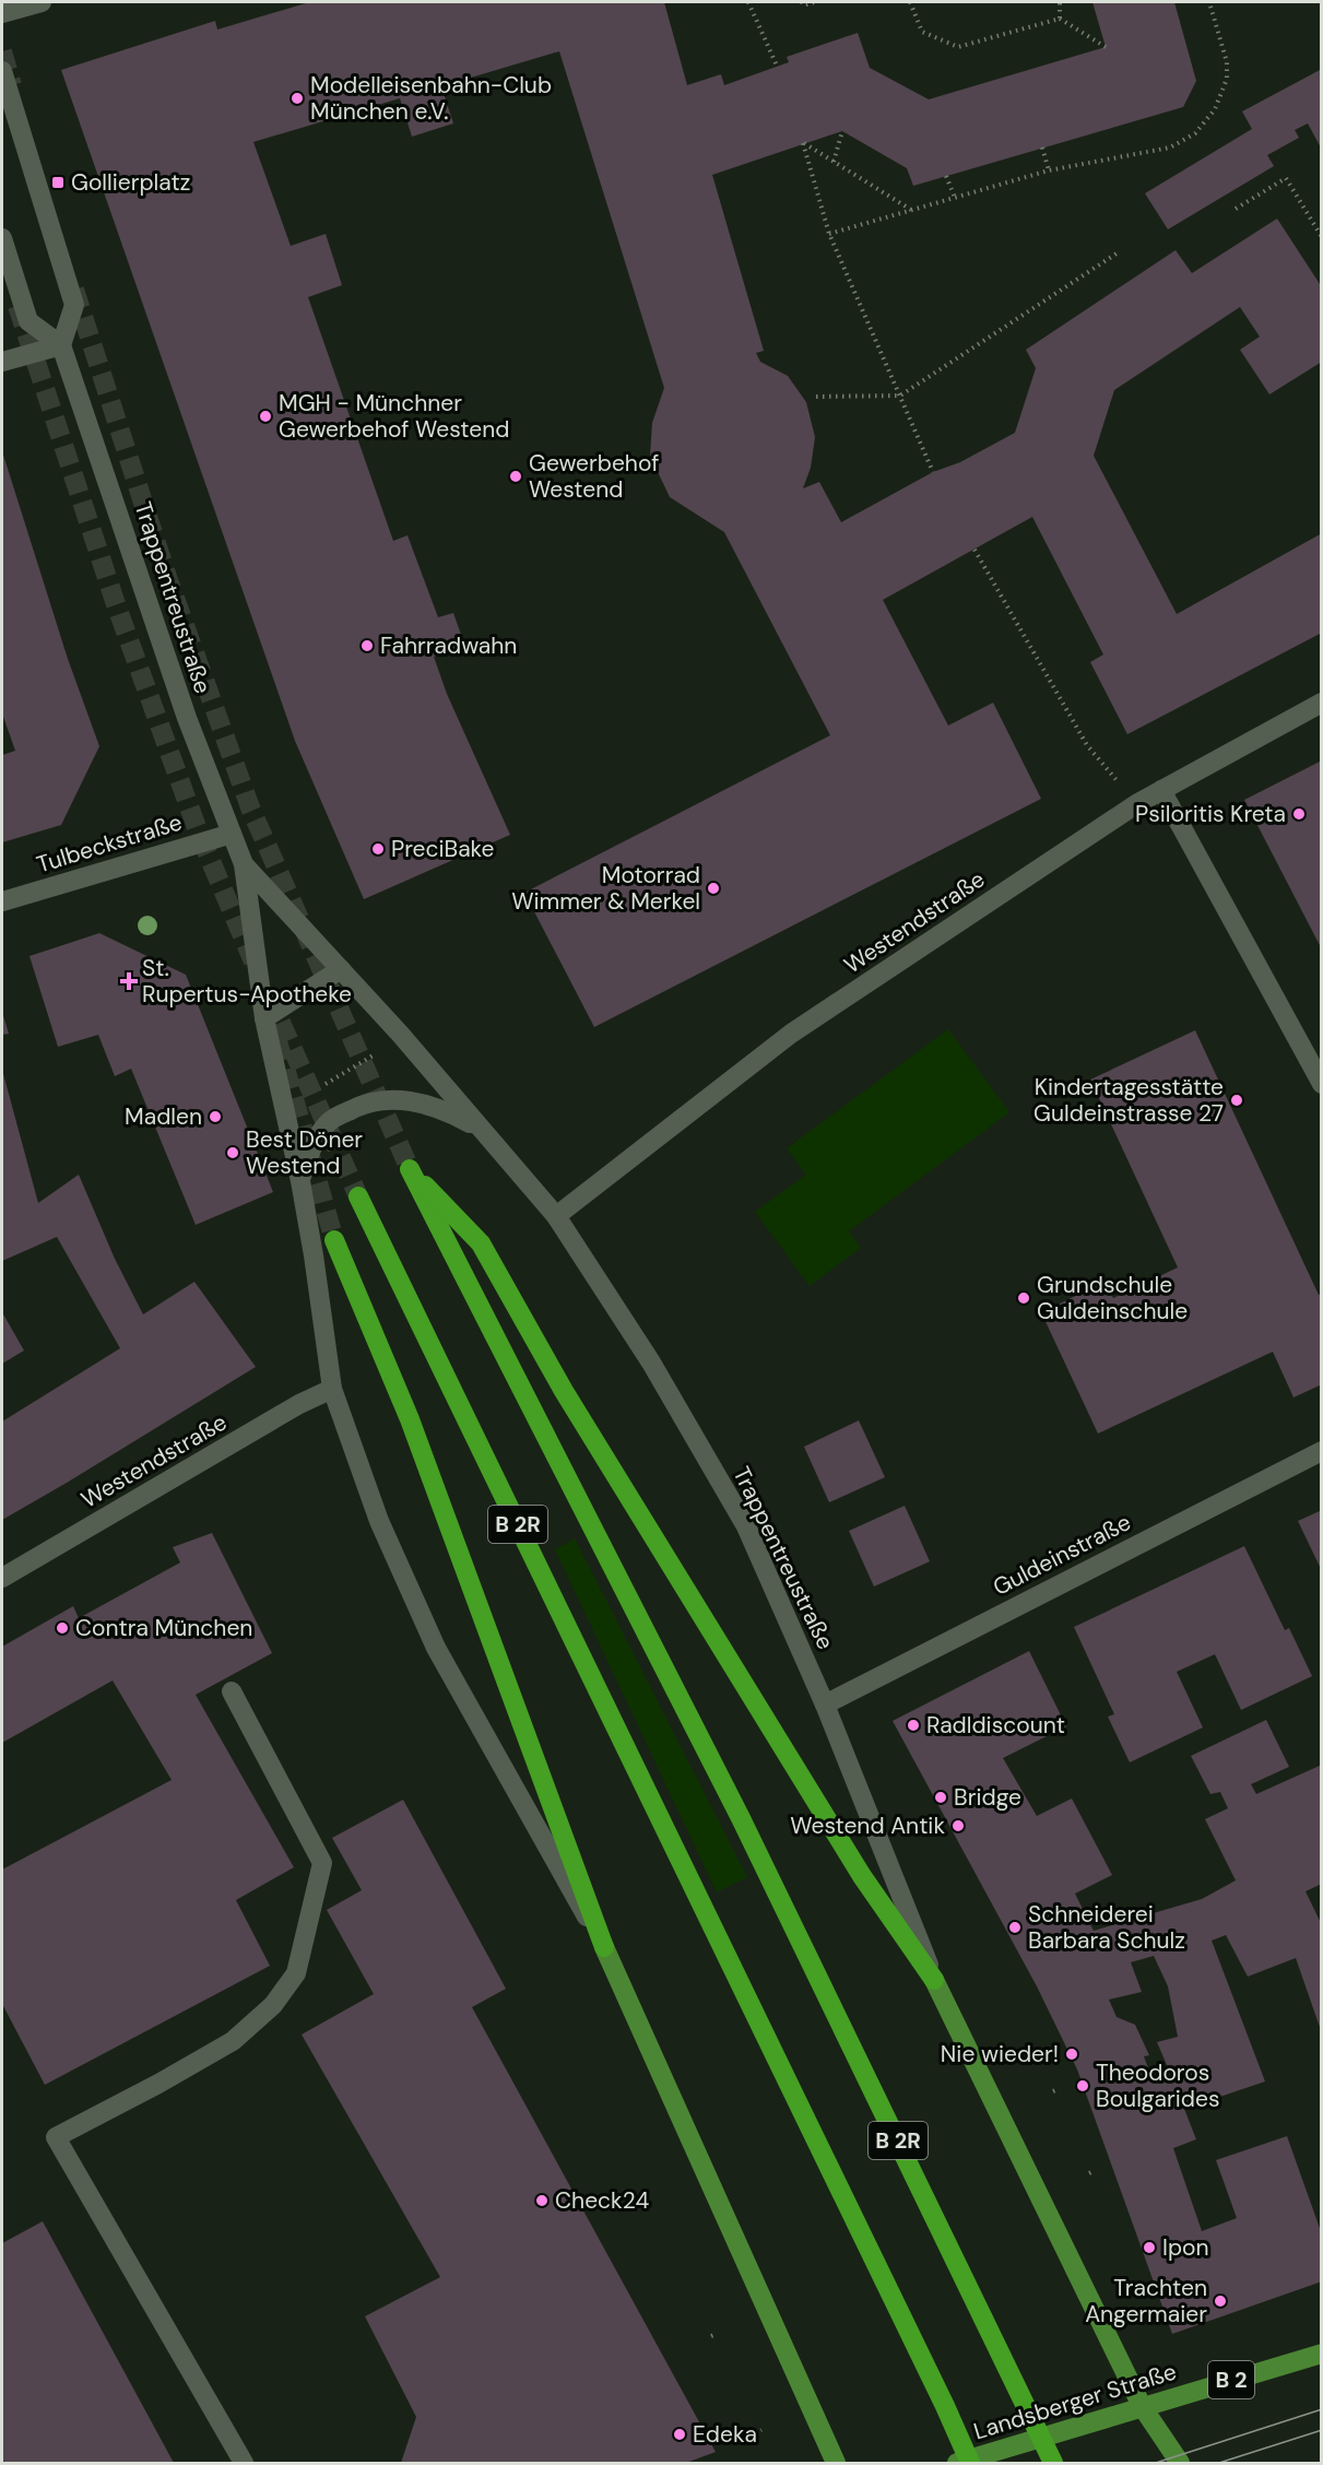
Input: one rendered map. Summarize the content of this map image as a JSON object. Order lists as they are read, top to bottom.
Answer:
{
  "streets": {
    "highway": ["B 2R"],
    "main road": ["B 2", "Landsberger Straße"],
    "street": [
      "Trappentreustraße",
      "Tulbeckstraße",
      "Westendstraße",
      "Guldeinstraße"
    ]
  },
  "crossings": [
    ["Trappentreustraße", "Tulbeckstraße"],
    ["Trappentreustraße", "Westendstraße"],
    ["Trappentreustraße", "B 2R"],
    ["Trappentreustraße", "Guldeinstraße"]
  ],
  "places": {
    "other": [
      "Modelleisenbahn-Club München e.V.",
      "MGH - Münchner Gewerbehof Westend",
      "Gewerbehof Westend",
      "Fahrradwahn",
      "Psiloritis Kreta",
      "PreciBake",
      "Motorrad Wimmer & Merkel",
      "Kindertagesstätte Guldeinstrasse 27",
      "Madlen",
      "Best Döner Westend",
      "Grundschule Guldeinschule",
      "Contra München",
      "Radldiscount",
      "Bridge",
      "Westend Antik",
      "Schneiderei Barbara Schulz",
      "Nie wieder!",
      "Theodoros Boulgarides",
      "Check24",
      "Ipon",
      "Trachten Angermaier",
      "Edeka"
    ],
    "transit": ["Gollierplatz"],
    "health": ["St. Rupertus-Apotheke"]
  }
}
